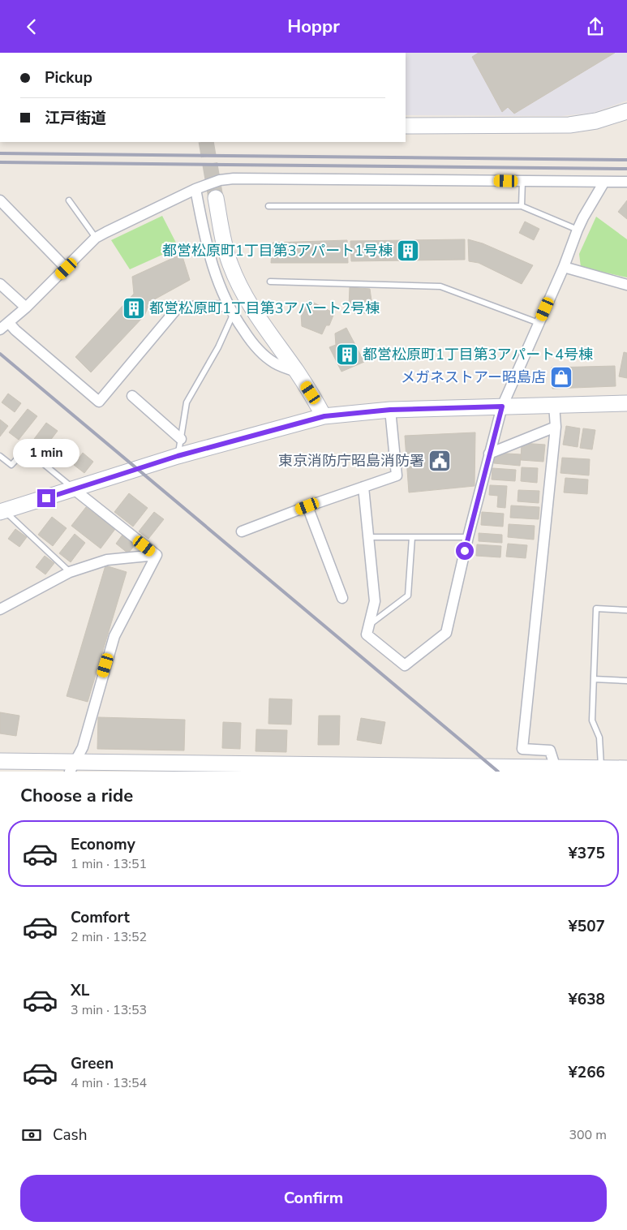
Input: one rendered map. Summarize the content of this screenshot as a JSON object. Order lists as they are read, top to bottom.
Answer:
{
  "places": {
    "building": ["都営松原町1丁目第3アパート1号棟", "都営松原町1丁目第3アパート2号棟", "都営松原町1丁目第3アパート4号棟"],
    "shop": ["メガネストアー昭島店"],
    "public building": ["東京消防庁昭島消防署"]
  },
  "page": {
    "header": "Hoppr",
    "banner": ["Pickup", "江戸街道"],
    "bubble": "1 min",
    "heading": "Choose a ride",
    "list": [
      {
        "name": "Economy",
        "note": "1 min · 13:51",
        "value": "¥375"
      },
      {
        "name": "Comfort",
        "note": "2 min · 13:52",
        "value": "¥507"
      },
      {
        "name": "XL",
        "note": "3 min · 13:53",
        "value": "¥638"
      },
      {
        "name": "Green",
        "note": "4 min · 13:54",
        "value": "¥266"
      }
    ],
    "pay": ["Cash", "300 m"],
    "buttons": "Confirm"
  }
}
